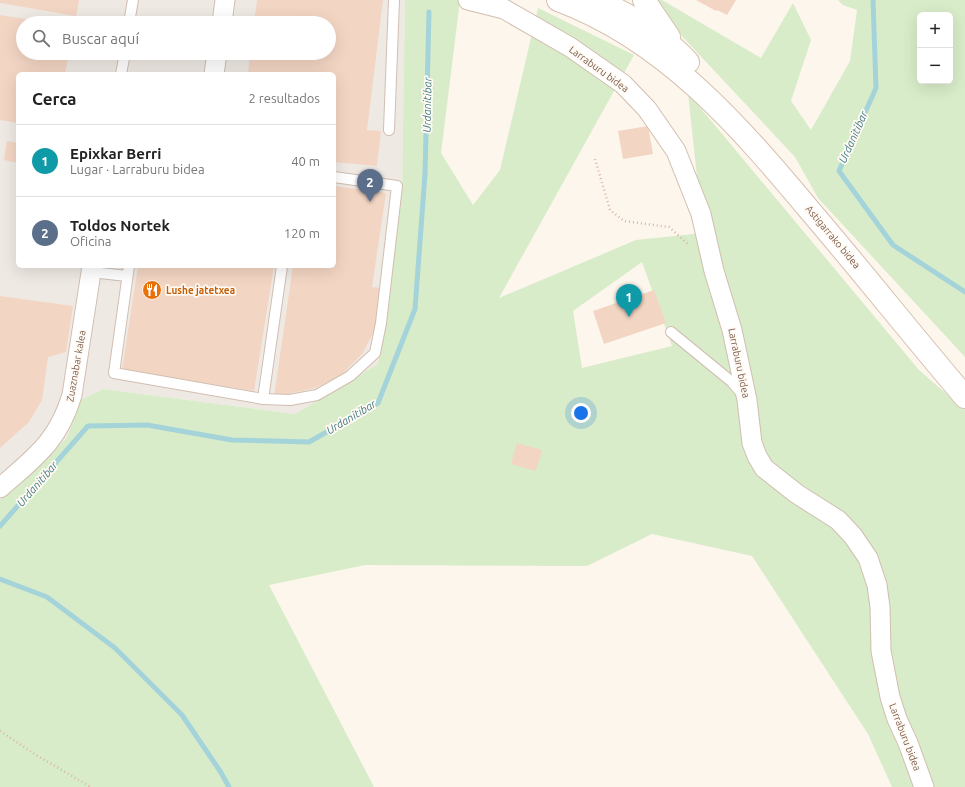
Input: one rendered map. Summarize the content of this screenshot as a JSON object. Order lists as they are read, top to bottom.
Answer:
{
  "streets": {
    "main road": ["Astigarrako bidea"],
    "street": ["Larraburu bidea", "Zuaznabar kalea"]
  },
  "water": ["Urdanitibar"],
  "places": {
    "restaurant": ["Lushe jatetxea"]
  },
  "page": {
    "map_buttons": ["+", "−"],
    "search": "Buscar aquí",
    "heading": ["Cerca", "2 resultados"],
    "list": [
      {
        "mark": "1",
        "name": "Epixkar Berri",
        "note": "Lugar · Larraburu bidea",
        "value": "40 m"
      },
      {
        "mark": "2",
        "name": "Toldos Nortek",
        "note": "Oficina",
        "value": "120 m"
      }
    ],
    "pins": ["2", "1"]
  }
}
